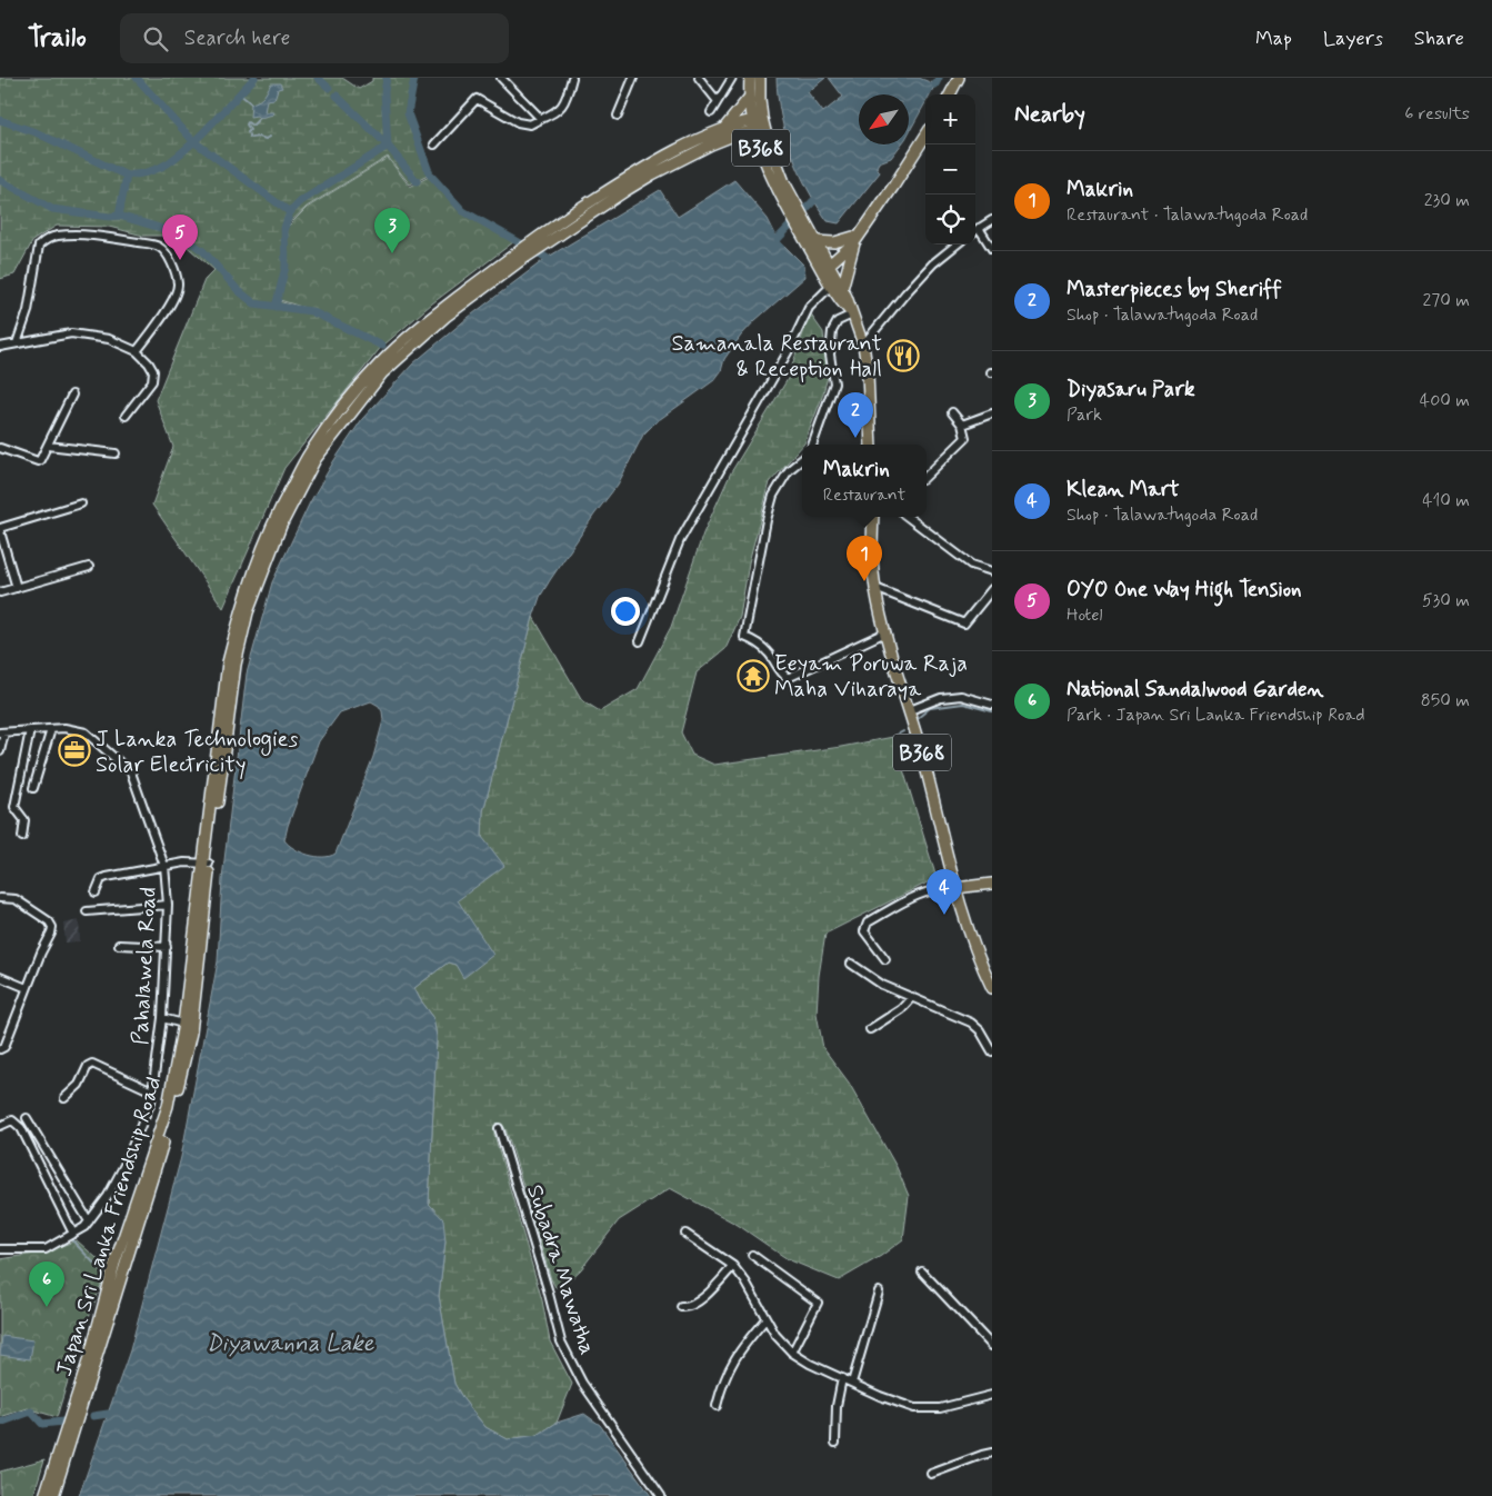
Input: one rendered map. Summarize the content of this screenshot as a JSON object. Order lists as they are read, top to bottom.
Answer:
{
  "streets": {
    "main road": ["B368", "Japan Sri Lanka Friendship Road"],
    "street": ["Pahalawela Road", "Subadra Mawatha"]
  },
  "crossings": [
    ["B368", "Japan Sri Lanka Friendship Road"],
    ["Pahalawela Road", "Japan Sri Lanka Friendship Road"]
  ],
  "water": ["Diyawanna Lake"],
  "places": {
    "restaurant": ["Samanala Restaurant & Reception Hall"],
    "temple": ["Eeyam Poruwa Raja Maha Viharaya"],
    "office": ["J Lanka Technologies Solar Electricity"]
  },
  "north": "bottom left",
  "page": {
    "header": "Trailo",
    "search": "Search here",
    "nav": ["Map", "Layers", "Share"],
    "heading": ["Nearby", "6 results"],
    "map_buttons": ["+", "−"],
    "list": [
      {
        "mark": "1",
        "name": "Makrin",
        "note": "Restaurant · Talawatugoda Road",
        "value": "230 m"
      },
      {
        "mark": "2",
        "name": "Masterpieces by Sheriff",
        "note": "Shop · Talawatugoda Road",
        "value": "270 m"
      },
      {
        "mark": "3",
        "name": "Diyasaru Park",
        "note": "Park",
        "value": "400 m"
      },
      {
        "mark": "4",
        "name": "Klean Mart",
        "note": "Shop · Talawatugoda Road",
        "value": "410 m"
      },
      {
        "mark": "5",
        "name": "OYO One Way High Tension",
        "note": "Hotel",
        "value": "530 m"
      },
      {
        "mark": "6",
        "name": "National Sandalwood Garden",
        "note": "Park · Japan Sri Lanka Friendship Road",
        "value": "850 m"
      }
    ],
    "pins": [
      "3",
      "5",
      "2",
      "1",
      "4",
      "6"
    ],
    "popup": ["Makrin", "Restaurant"]
  }
}
